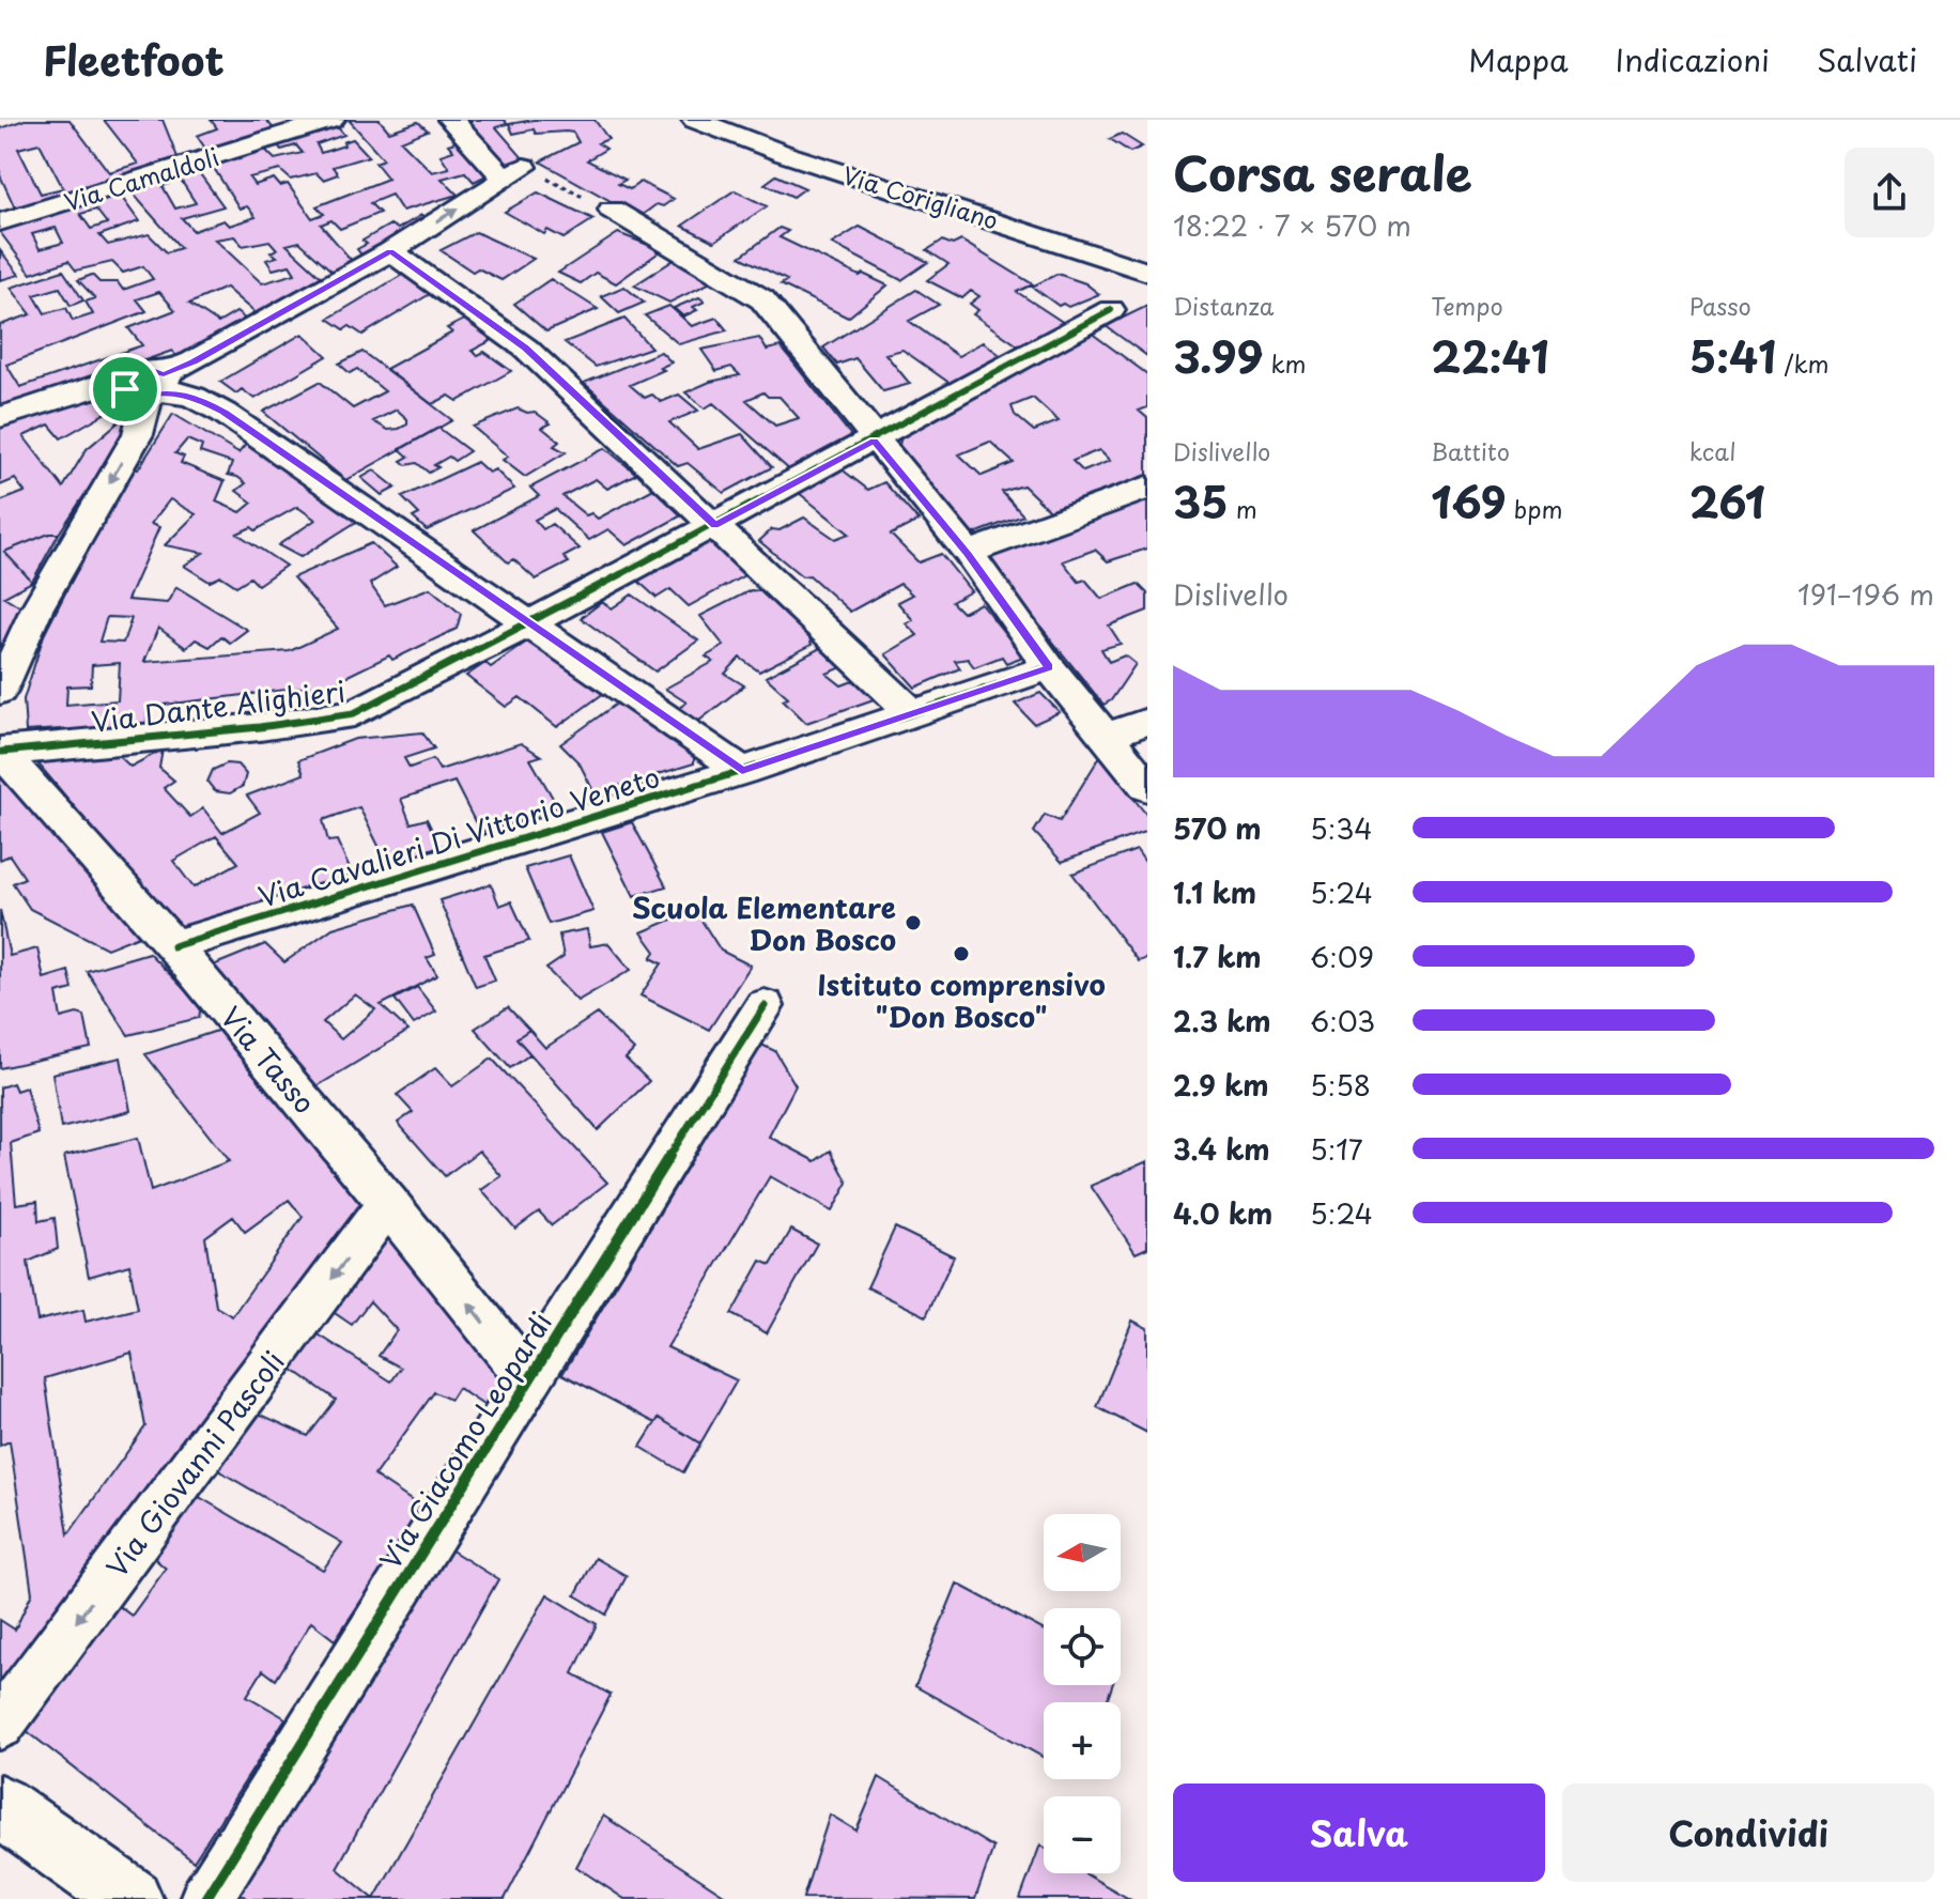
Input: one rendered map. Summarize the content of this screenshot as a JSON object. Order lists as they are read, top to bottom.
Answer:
{
  "streets": {
    "street": [
      "Via Camaldoli",
      "Via Corigliano",
      "Via Dante Alighieri",
      "Via Cavalieri Di Vittorio Veneto",
      "Via Tasso",
      "Via Giacomo Leopardi",
      "Via Giovanni Pascoli"
    ]
  },
  "crossings": [
    ["Via Dante Alighieri", "Via Tasso"],
    ["Via Cavalieri Di Vittorio Veneto", "Via Tasso"],
    ["Via Tasso", "Via Giacomo Leopardi"],
    ["Via Tasso", "Via Giovanni Pascoli"]
  ],
  "one_way": ["Via Giovanni Pascoli"],
  "places": ["Scuola Elementare Don Bosco", "Istituto comprensivo \"Don Bosco\""],
  "north": "left",
  "page": {
    "header": "Fleetfoot",
    "nav": ["Mappa", "Indicazioni", "Salvati"],
    "heading": ["Corsa serale", "18:22 · 7 × 570 m"],
    "stats": [
      ["Distanza", "3.99 km"],
      ["Tempo", "22:41"],
      ["Passo", "5:41 /km"],
      ["Dislivello", "35 m"],
      ["Battito", "169 bpm"],
      ["kcal", "261"]
    ],
    "chart": ["Dislivello", "191–196 m"],
    "list": [
      {
        "name": "570 m",
        "note": "5:34"
      },
      {
        "name": "1.1 km",
        "note": "5:24"
      },
      {
        "name": "1.7 km",
        "note": "6:09"
      },
      {
        "name": "2.3 km",
        "note": "6:03"
      },
      {
        "name": "2.9 km",
        "note": "5:58"
      },
      {
        "name": "3.4 km",
        "note": "5:17"
      },
      {
        "name": "4.0 km",
        "note": "5:24"
      }
    ],
    "map_buttons": ["+", "−"],
    "buttons": ["Salva", "Condividi"]
  }
}
